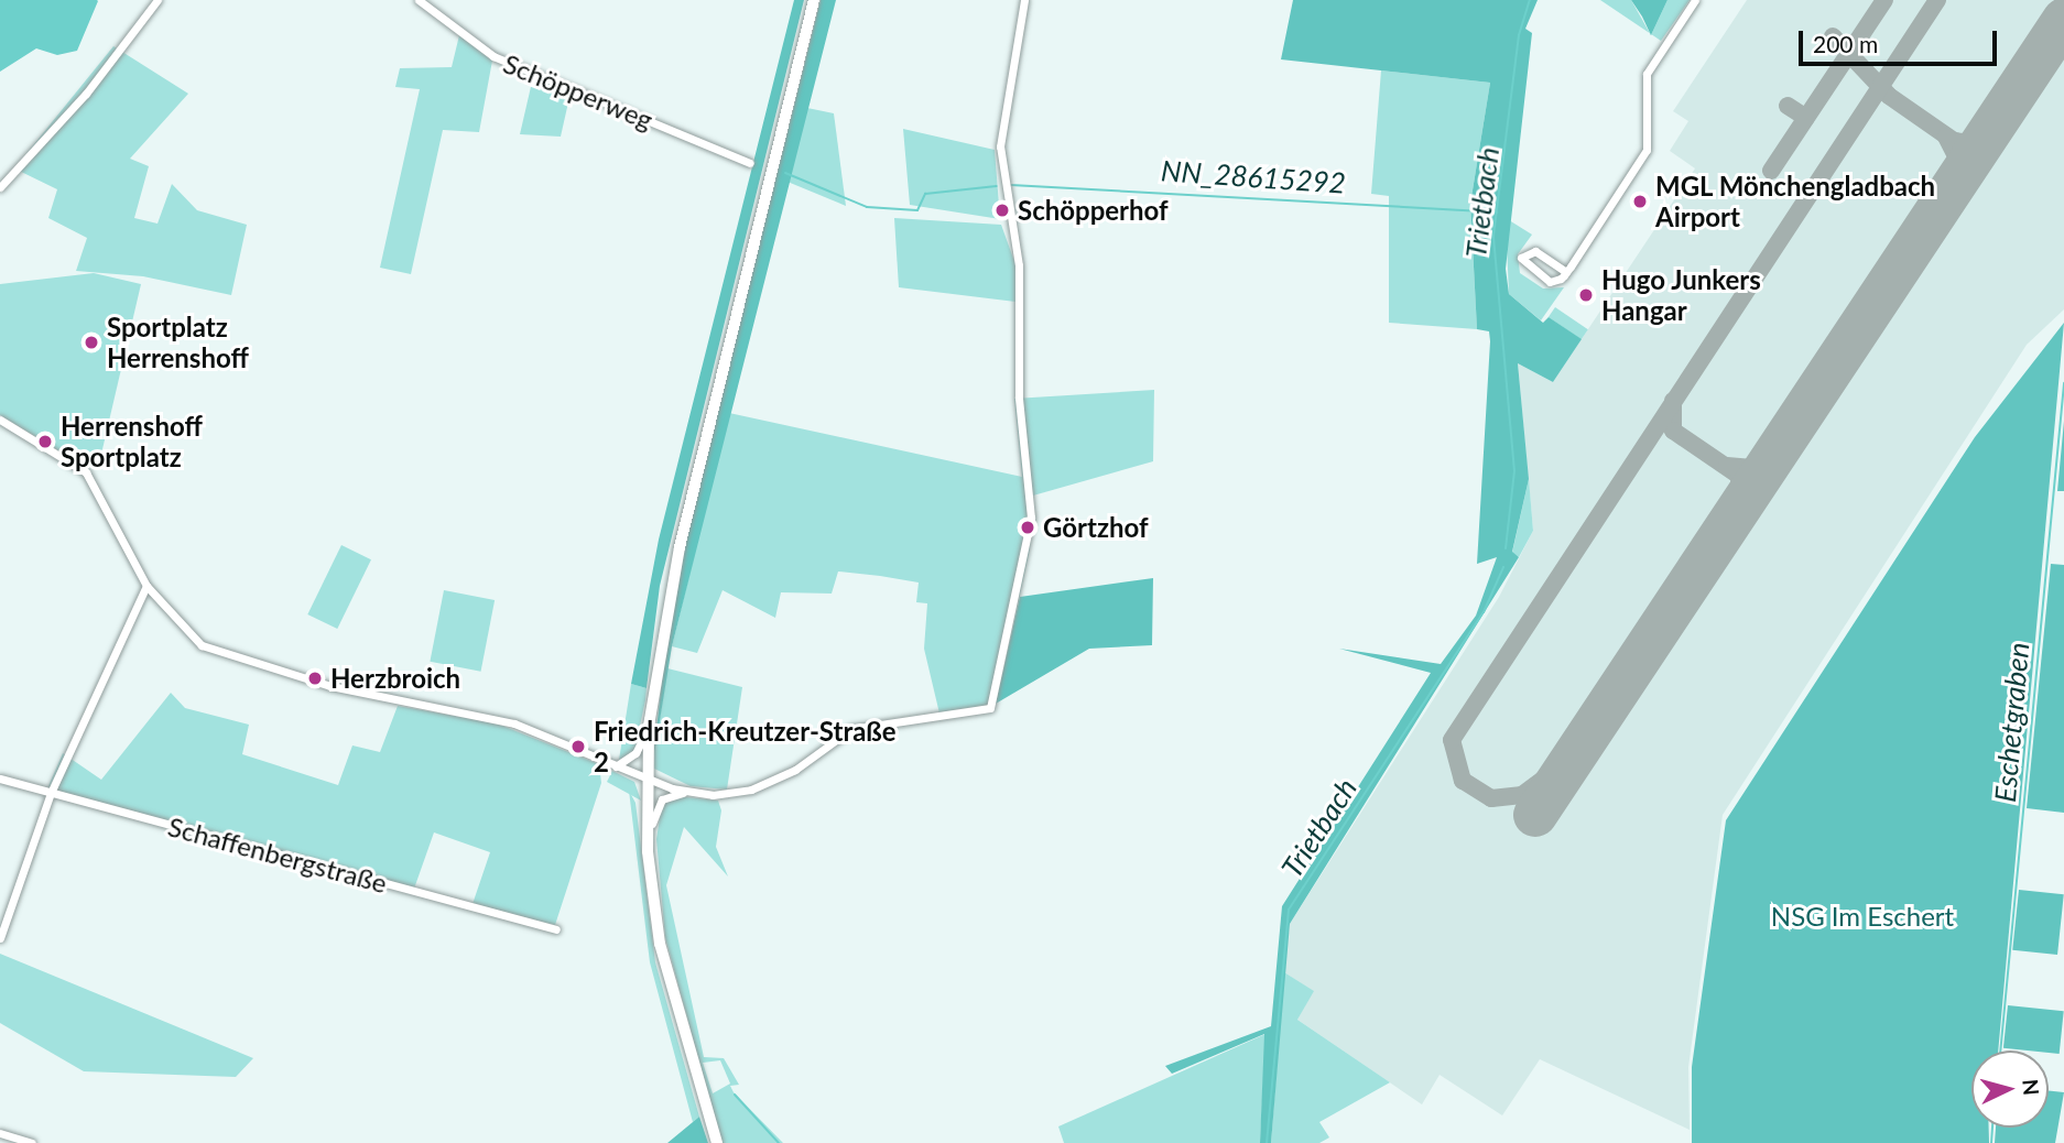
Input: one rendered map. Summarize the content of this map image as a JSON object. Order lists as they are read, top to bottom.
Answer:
{
  "streets": {
    "street": ["Schöpperweg", "Schaffenbergstraße"]
  },
  "water": ["NN_28615292", "Trietbach", "Eschetgraben"],
  "parks": ["NSG Im Eschert"],
  "places": [
    "MGL Mönchengladbach Airport",
    "Schöpperhof",
    "Hugo Junkers Hangar",
    "Sportplatz Herrenshoff",
    "Herrenshoff Sportplatz",
    "Görtzhof",
    "Herzbroich",
    "Friedrich-Kreutzer-Straße 2"
  ],
  "scale_bar": "200 m",
  "north": "right"
}
